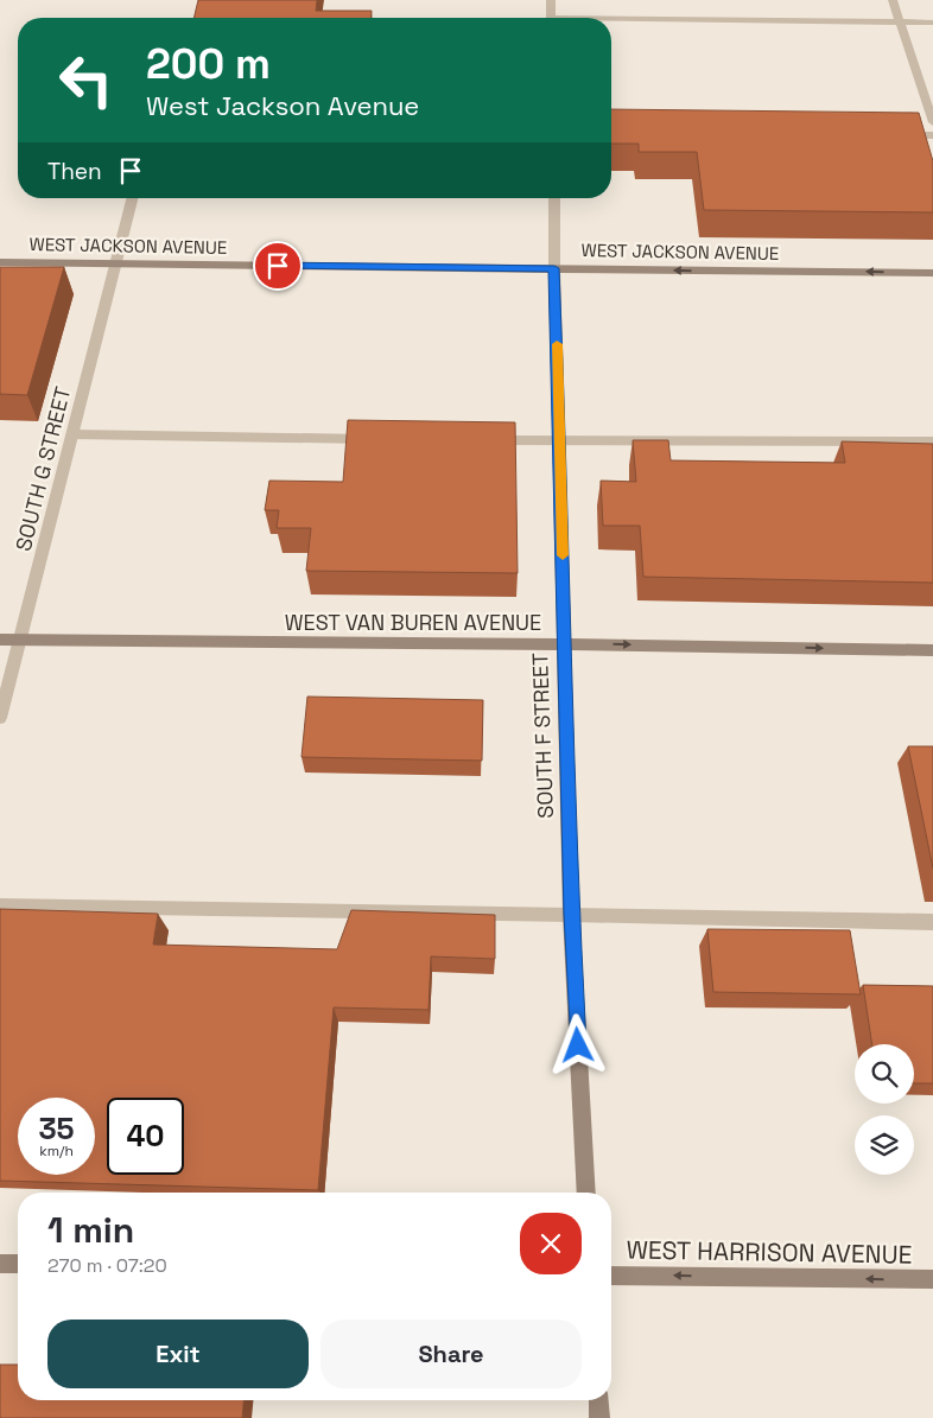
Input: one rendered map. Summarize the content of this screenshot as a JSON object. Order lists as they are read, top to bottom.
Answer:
{
  "streets": {
    "street": [
      "WEST JACKSON AVENUE",
      "SOUTH G STREET",
      "WEST VAN BUREN AVENUE",
      "SOUTH F STREET",
      "WEST HARRISON AVENUE"
    ]
  },
  "crossings": [
    ["WEST JACKSON AVENUE", "SOUTH G STREET"],
    ["WEST JACKSON AVENUE", "SOUTH F STREET"],
    ["SOUTH G STREET", "WEST VAN BUREN AVENUE"],
    ["WEST VAN BUREN AVENUE", "SOUTH F STREET"]
  ],
  "one_way": ["WEST JACKSON AVENUE", "WEST VAN BUREN AVENUE", "WEST HARRISON AVENUE"],
  "page": {
    "turn": ["200 m", "West Jackson Avenue"],
    "then": "Then",
    "speed": "35 km/h",
    "limit": "40",
    "heading": ["1 min", "270 m · 07:20"],
    "buttons": ["Exit", "Share"]
  }
}
